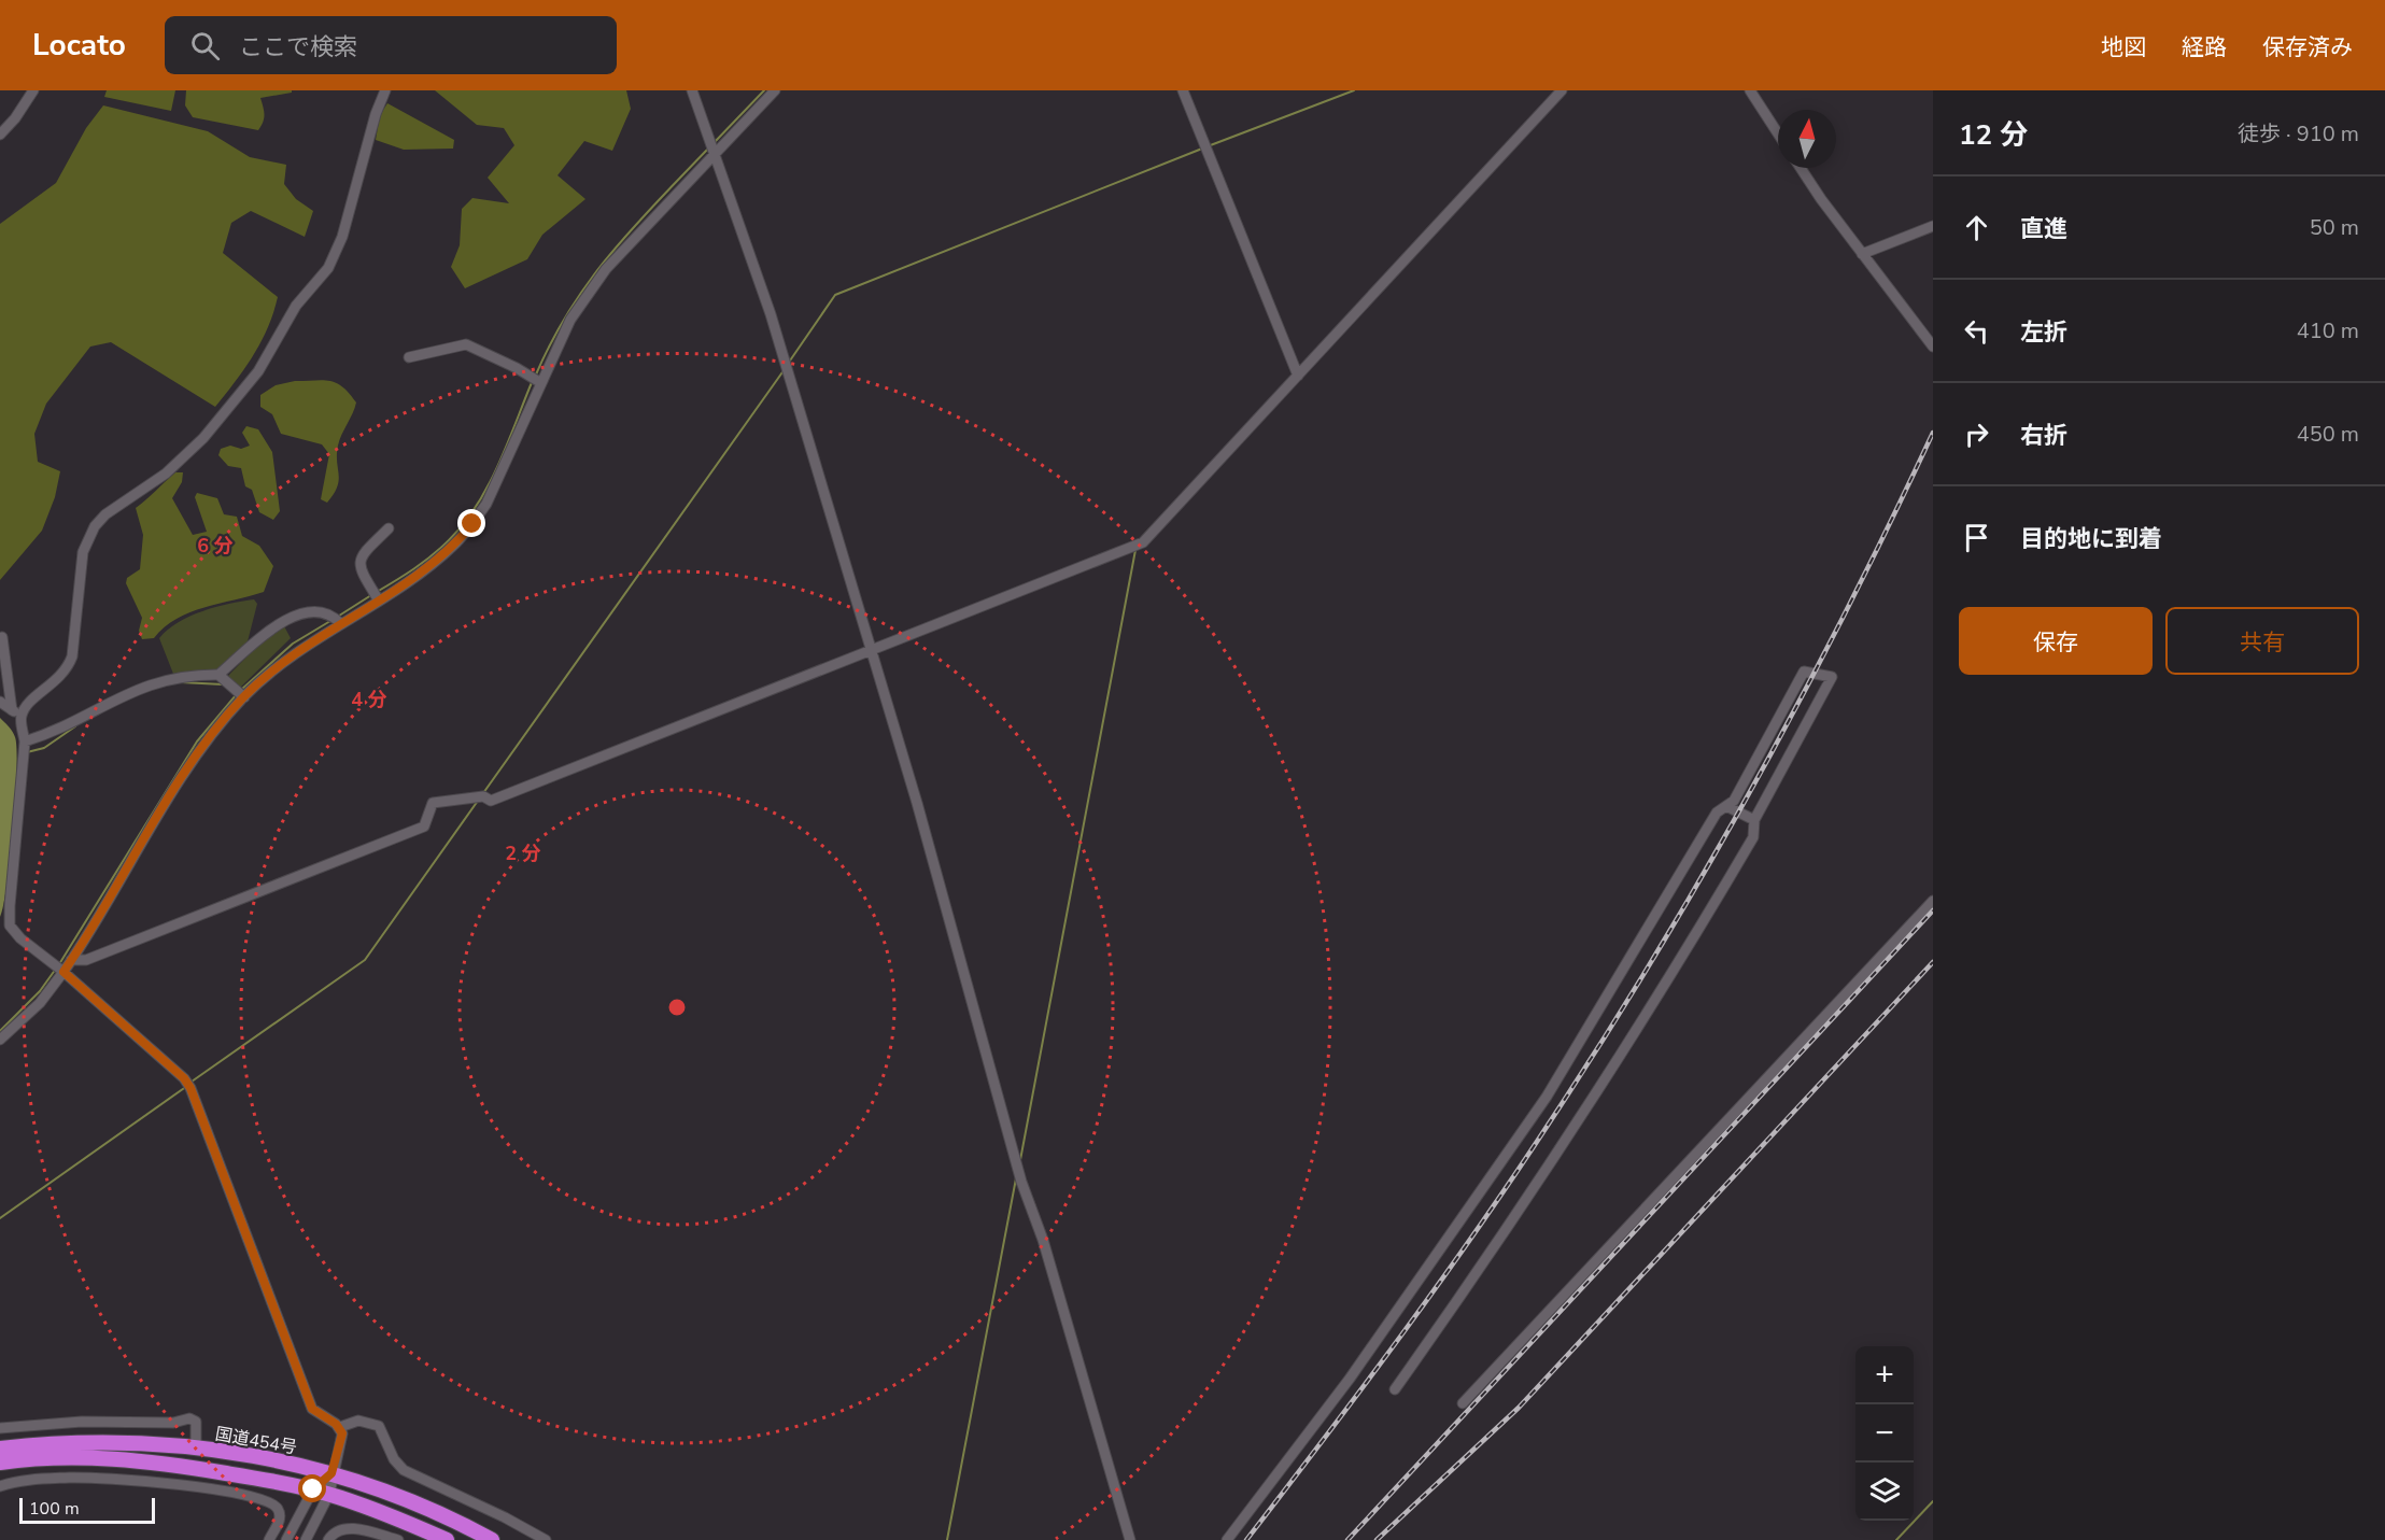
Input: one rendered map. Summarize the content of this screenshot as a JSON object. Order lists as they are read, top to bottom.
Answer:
{
  "streets": {
    "highway": ["国道454号"]
  },
  "scale_bar": "100 m",
  "north": "top",
  "page": {
    "header": "Locato",
    "search": "ここで検索",
    "nav": ["地図", "経路", "保存済み"],
    "heading": ["12 分", "徒歩 · 910 m"],
    "list": [
      ["直進", "50 m"],
      ["左折", "410 m"],
      ["右折", "450 m"],
      "目的地に到着"
    ],
    "buttons": ["保存", "共有"],
    "map_buttons": ["+", "−"],
    "scale": "100 m"
  },
  "rings": ["6 分", "4 分", "2 分"]
}
